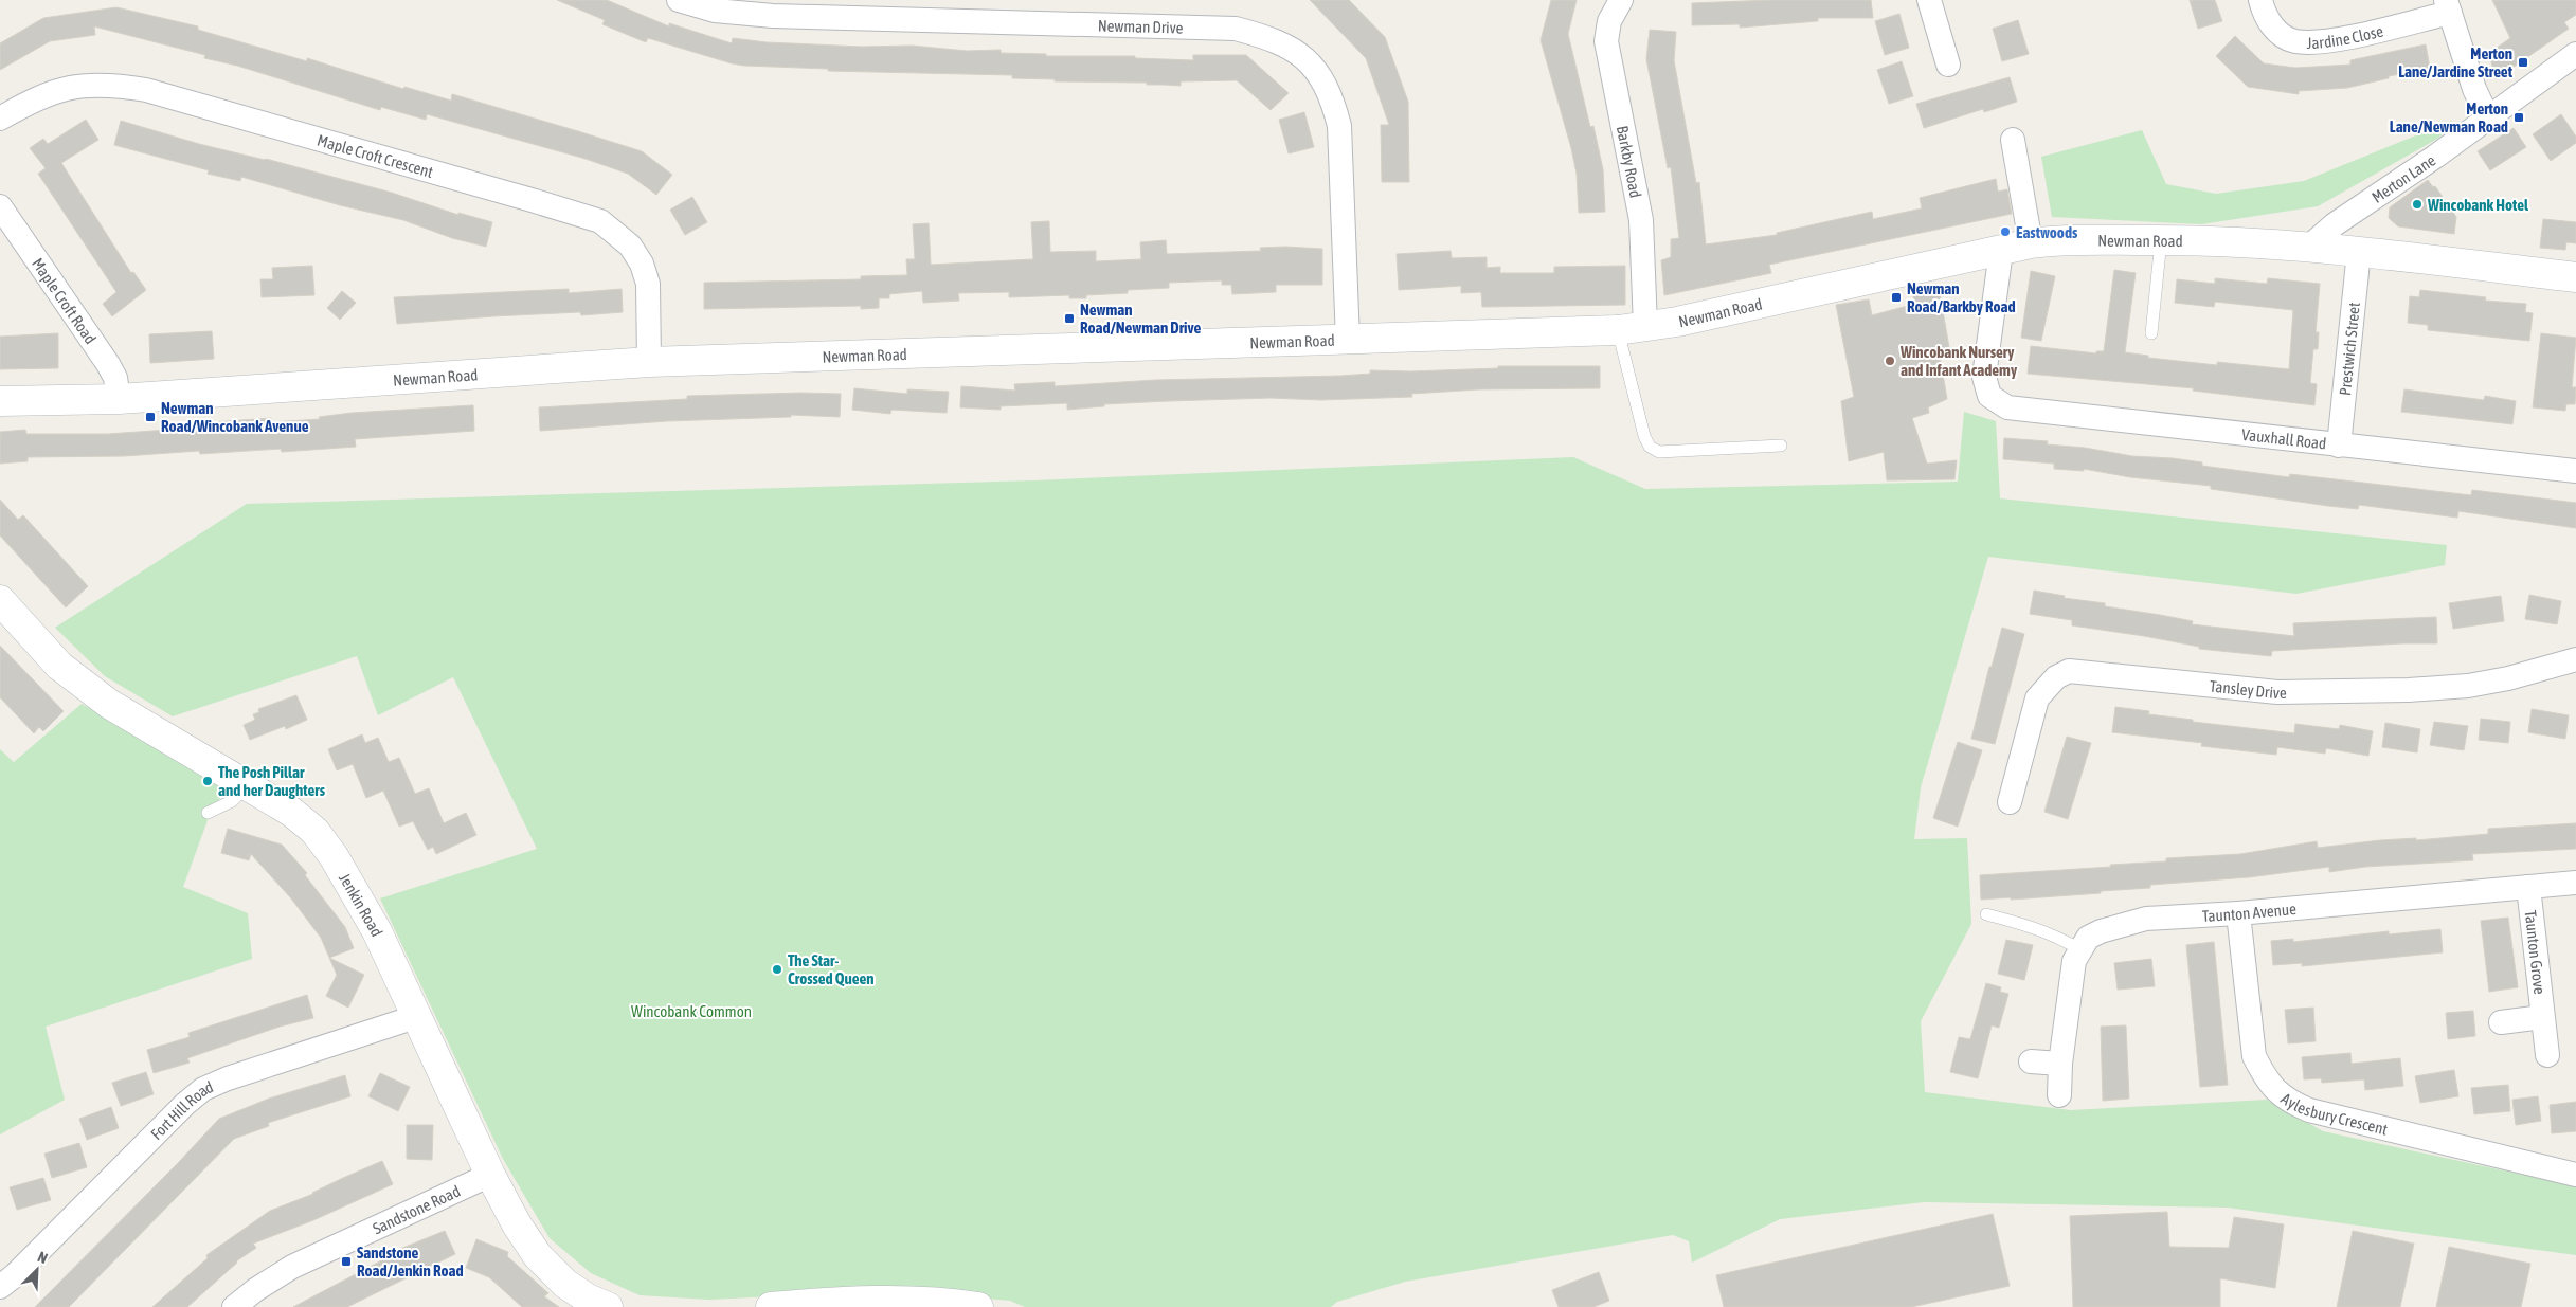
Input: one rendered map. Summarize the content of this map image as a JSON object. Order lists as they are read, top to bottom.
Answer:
{
  "streets": {
    "street": [
      "Newman Drive",
      "Jardine Close",
      "Maple Croft Crescent",
      "Barkby Road",
      "Merton Lane",
      "Newman Road",
      "Maple Croft Road",
      "Prestwich Street",
      "Vauxhall Road",
      "Tansley Drive",
      "Jenkin Road",
      "Taunton Avenue",
      "Taunton Grove",
      "Fort Hill Road",
      "Aylesbury Crescent",
      "Sandstone Road"
    ]
  },
  "crossings": [
    ["Newman Drive", "Newman Road"],
    ["Maple Croft Crescent", "Newman Road"],
    ["Barkby Road", "Newman Road"],
    ["Merton Lane", "Newman Road"],
    ["Newman Road", "Maple Croft Road"],
    ["Newman Road", "Prestwich Street"],
    ["Newman Road", "Vauxhall Road"],
    ["Prestwich Street", "Vauxhall Road"],
    ["Jenkin Road", "Fort Hill Road"],
    ["Jenkin Road", "Sandstone Road"],
    ["Taunton Avenue", "Taunton Grove"],
    ["Taunton Avenue", "Aylesbury Crescent"]
  ],
  "parks": ["Wincobank Common"],
  "places": {
    "transit": [
      "Merton Lane/Jardine Street",
      "Merton Lane/Newman Road",
      "Newman Road/Barkby Road",
      "Newman Road/Newman Drive",
      "Newman Road/Wincobank Avenue",
      "Sandstone Road/Jenkin Road"
    ],
    "other": [
      "Wincobank Hotel",
      "Eastwoods",
      "Wincobank Nursery and Infant Academy",
      "The Posh Pillar and her Daughters",
      "The Star- Crossed Queen"
    ]
  },
  "north": "top right"
}
